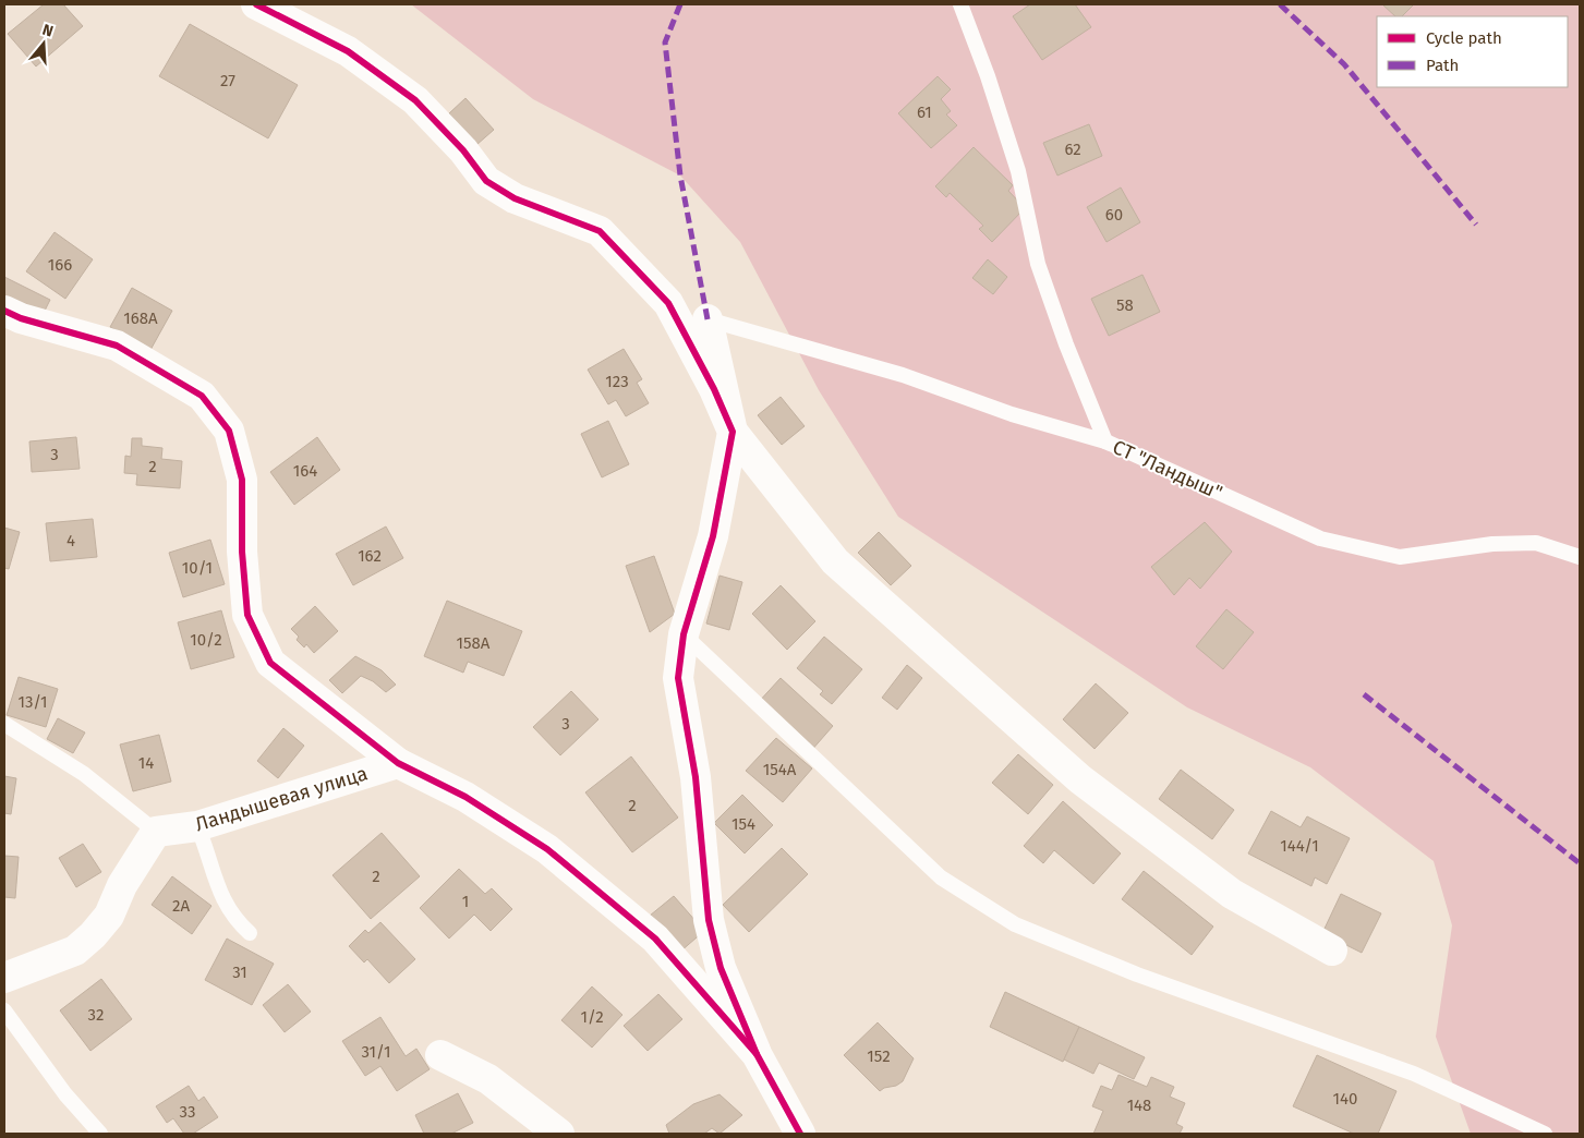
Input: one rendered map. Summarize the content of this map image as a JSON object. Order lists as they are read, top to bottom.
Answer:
{
  "streets": {
    "street": ["Ландышевая улица"],
    "lane": ["СТ \"Ландыш\""]
  },
  "house_numbers": [
    "27",
    "61",
    "62",
    "60",
    "166",
    "58",
    "168А",
    "123",
    "3",
    "2",
    "164",
    "4",
    "162",
    "10/1",
    "10/2",
    "158А",
    "13/1",
    "3",
    "14",
    "154А",
    "2",
    "154",
    "144/1",
    "2",
    "1",
    "2А",
    "31",
    "32",
    "1/2",
    "31/1",
    "152",
    "140",
    "148",
    "33"
  ],
  "legend": ["Cycle path", "Path"],
  "north": "top"
}
